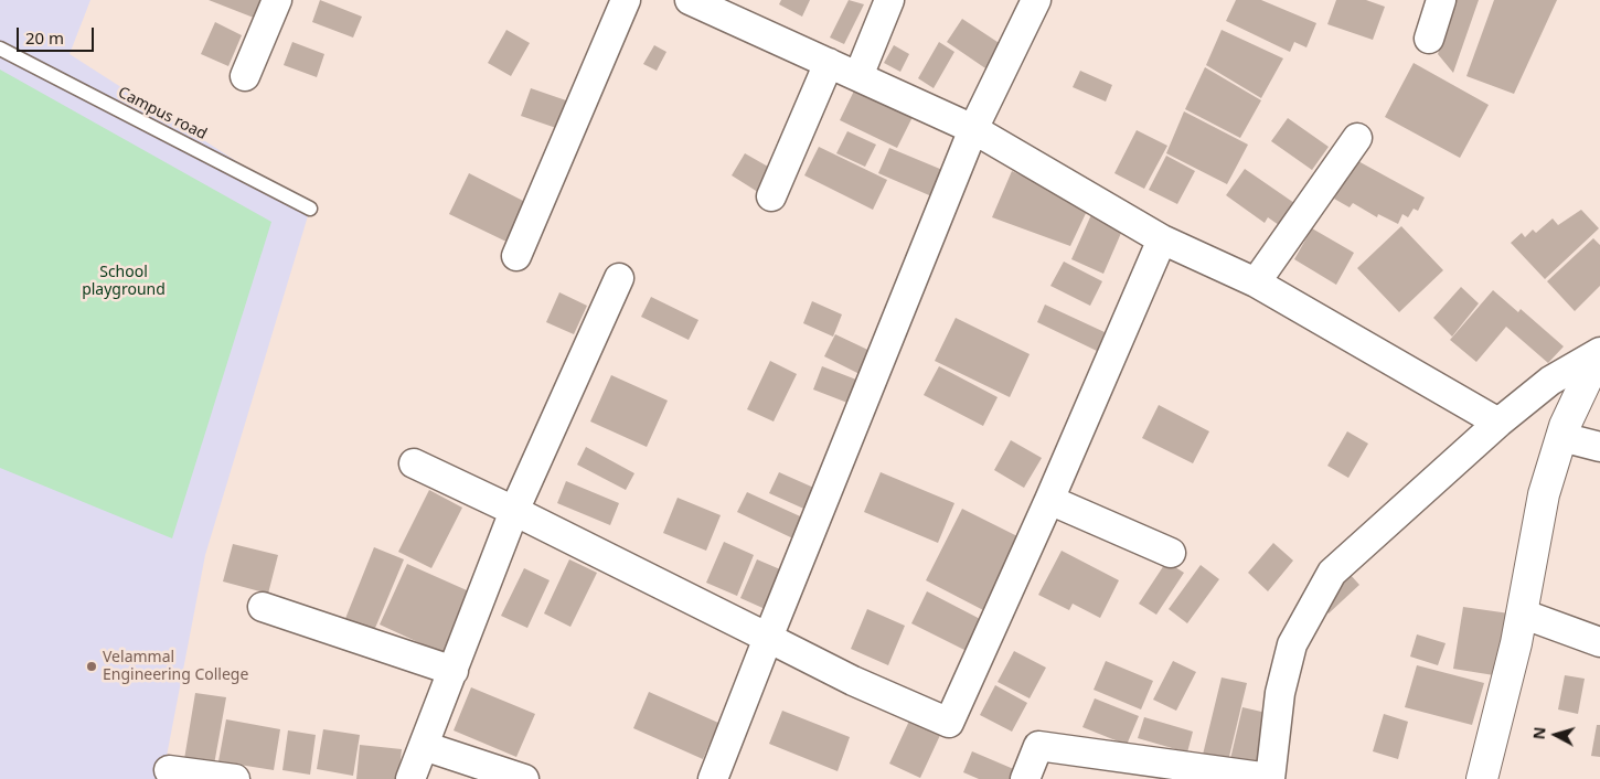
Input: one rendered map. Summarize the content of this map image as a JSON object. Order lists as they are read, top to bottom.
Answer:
{
  "streets": {
    "lane": ["Campus road"]
  },
  "parks": ["School playground"],
  "places": ["Velammal Engineering College"],
  "scale_bar": "20 m",
  "north": "left"
}
